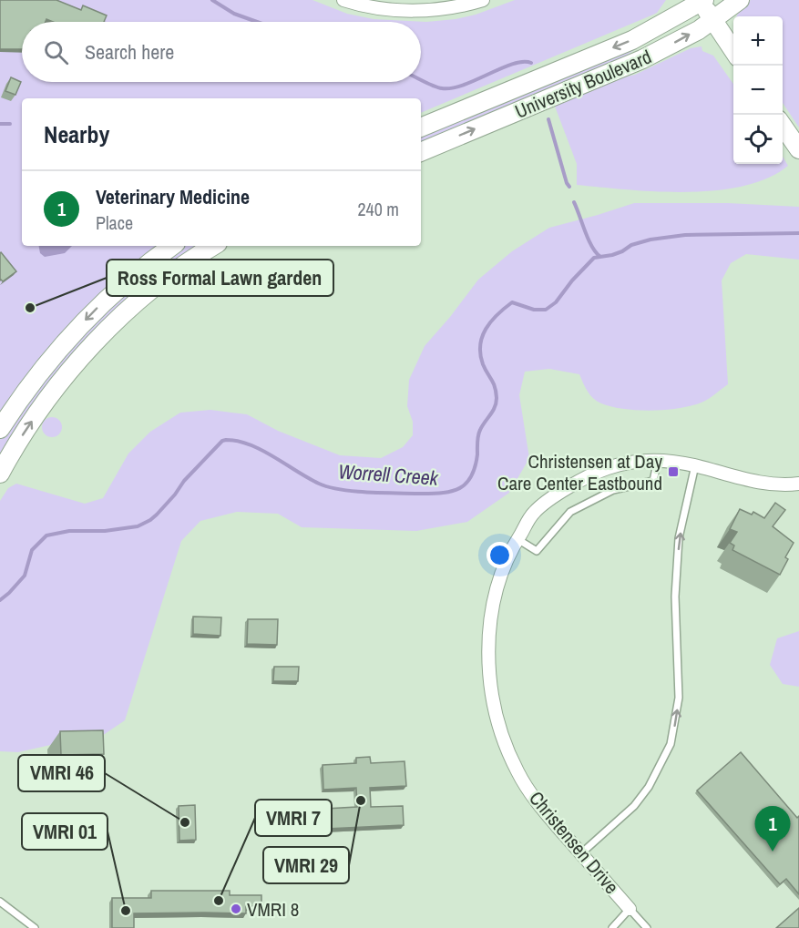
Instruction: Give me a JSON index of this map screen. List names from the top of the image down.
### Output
{
  "streets": {
    "main road": ["University Boulevard"],
    "street": ["Christensen Drive"]
  },
  "water": ["Worrell Creek"],
  "places": {
    "other": [
      "Ross Formal Lawn garden",
      "VMRI 29",
      "VMRI 46",
      "VMRI 7",
      "VMRI 8",
      "VMRI 01"
    ],
    "transit": ["Christensen at Day Care Center Eastbound"]
  },
  "page": {
    "map_buttons": ["+", "−"],
    "search": "Search here",
    "heading": "Nearby",
    "list": [
      {
        "mark": "1",
        "name": "Veterinary Medicine",
        "note": "Place",
        "value": "240 m"
      }
    ],
    "pins": "1"
  }
}
